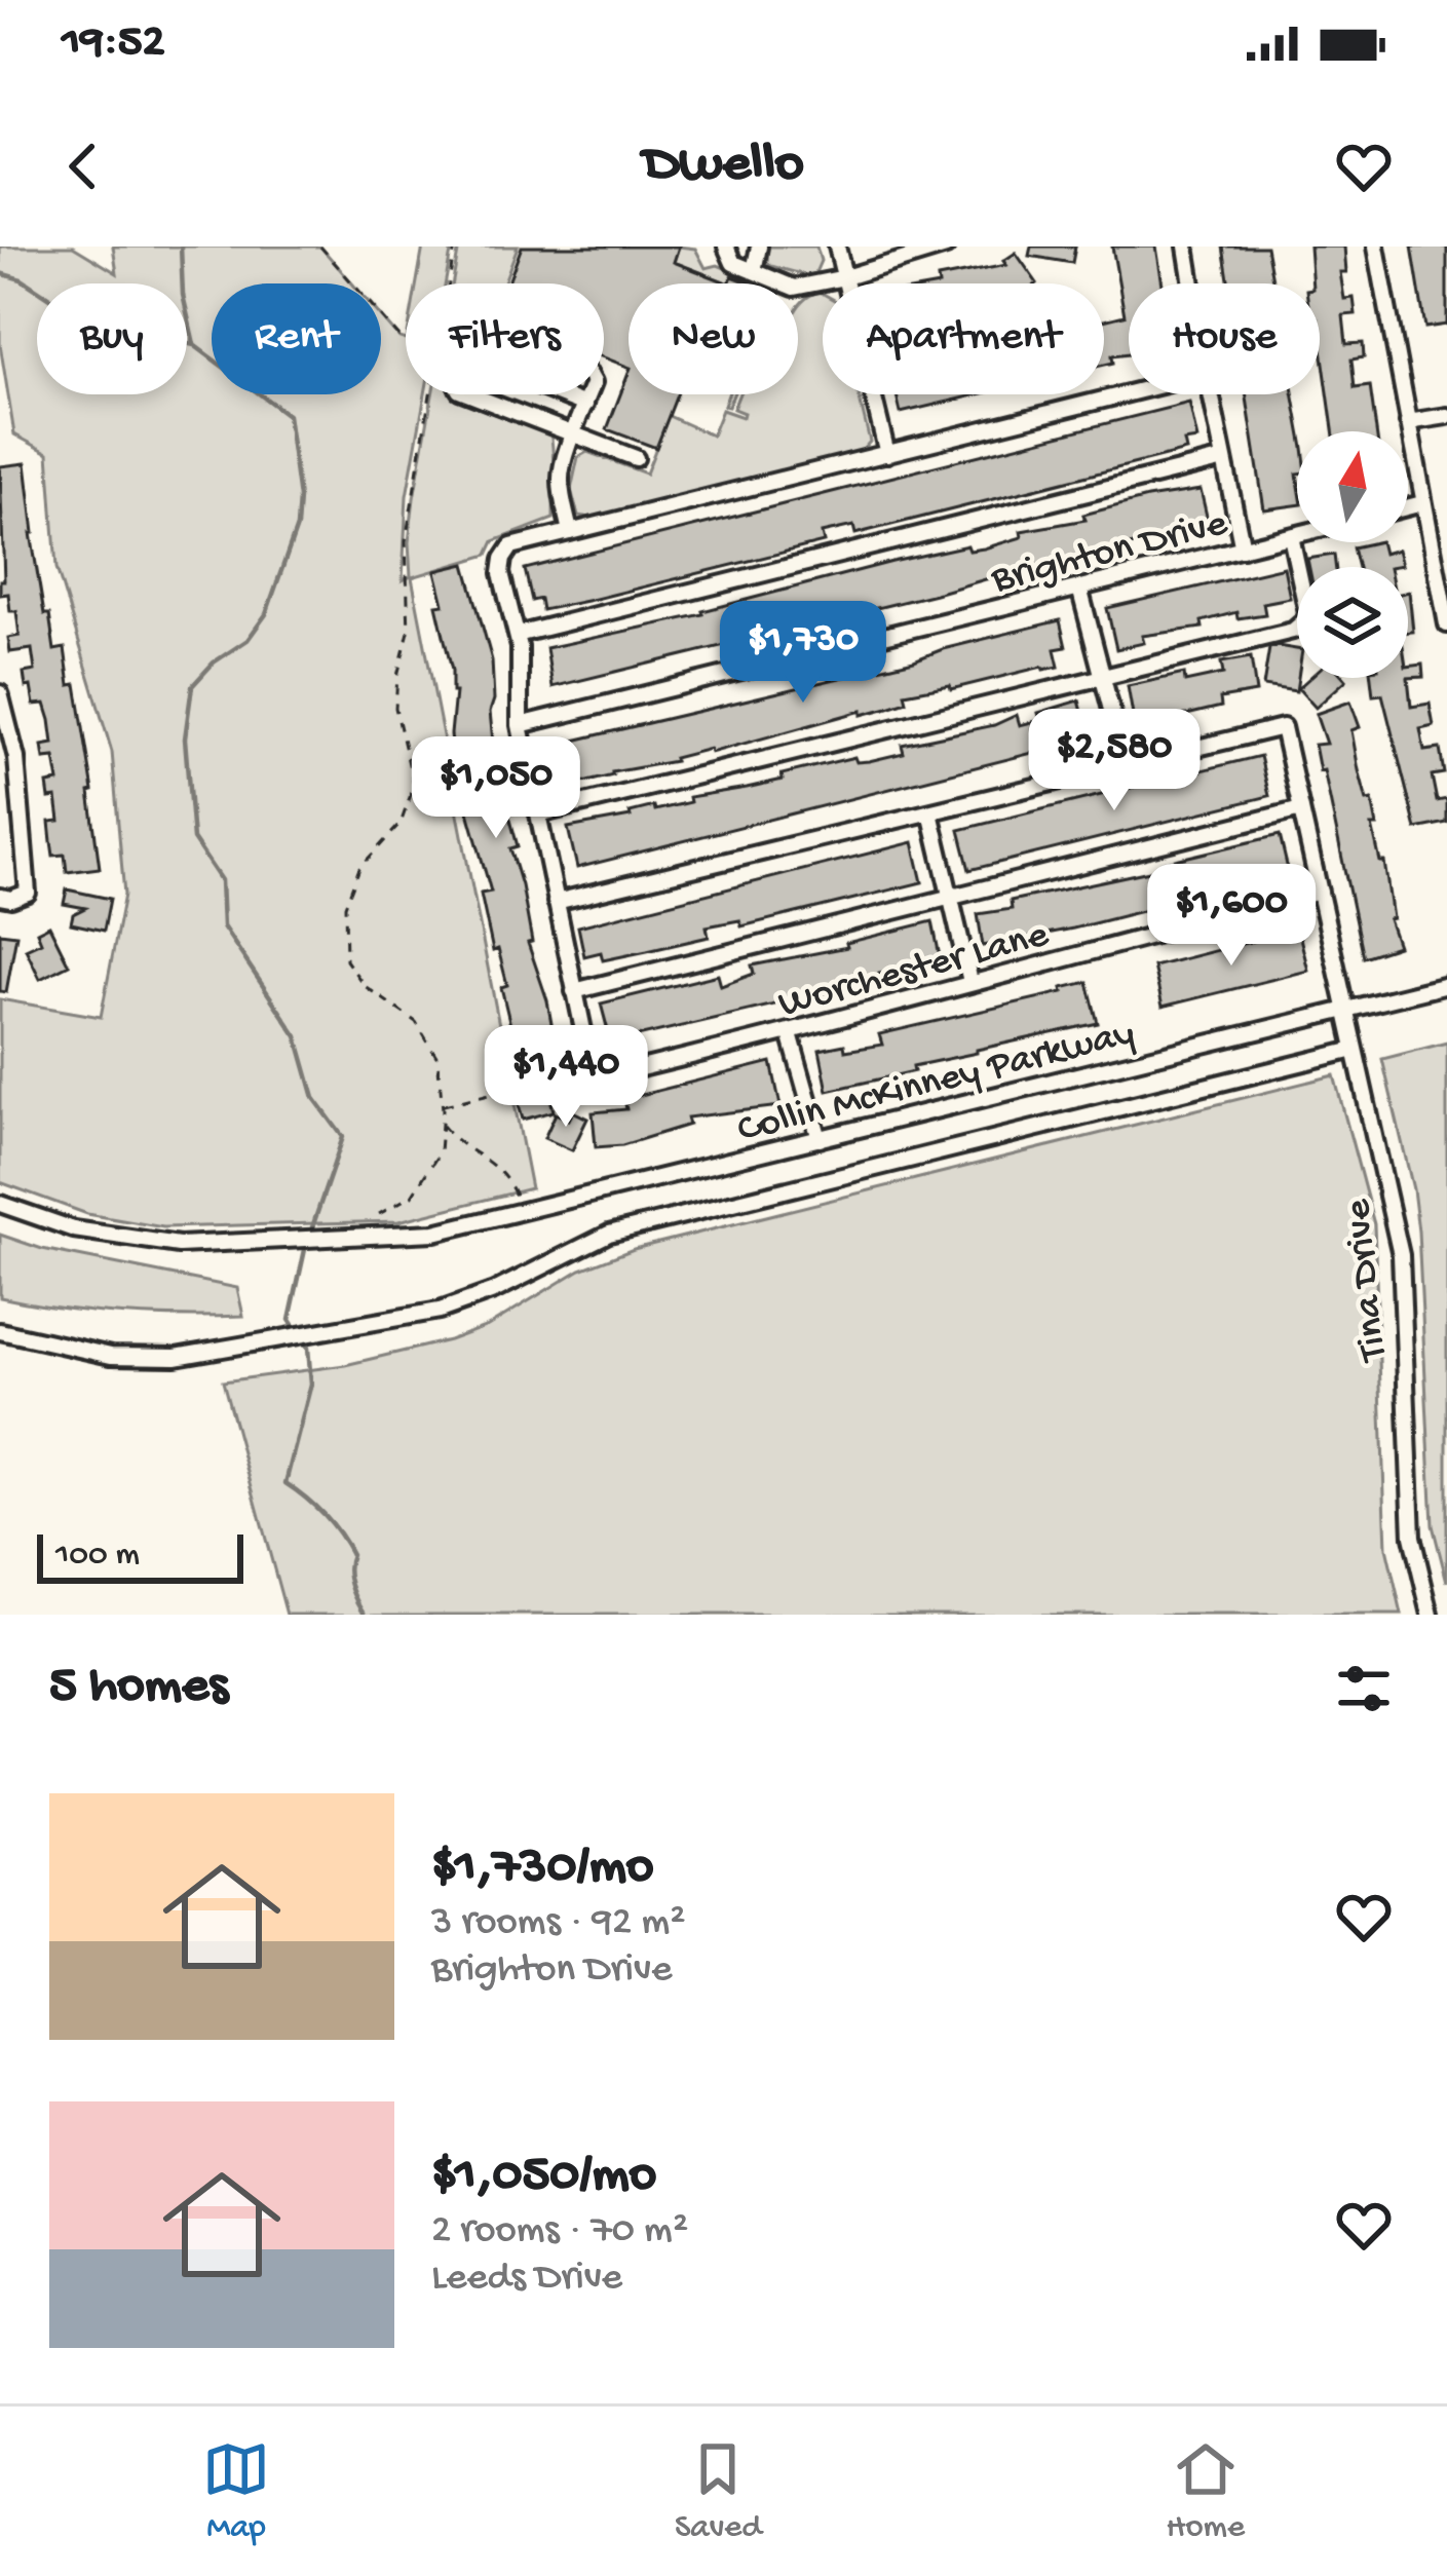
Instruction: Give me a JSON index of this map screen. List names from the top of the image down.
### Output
{
  "streets": {
    "street": [
      "Brighton Drive",
      "Worchester Lane",
      "Collin McKinney Parkway",
      "Tina Drive"
    ]
  },
  "crossings": [
    ["Worchester Lane", "Tina Drive"],
    ["Collin McKinney Parkway", "Tina Drive"]
  ],
  "scale_bar": "100 m",
  "north": "top",
  "page": {
    "status": "19:52",
    "header": "Dwello",
    "chip": [
      "Buy",
      "Rent",
      "Filters",
      "New",
      "Apartment",
      "House"
    ],
    "price": [
      "$1,730",
      "$2,580",
      "$1,050",
      "$1,600",
      "$1,440"
    ],
    "scale": "100 m",
    "heading": "5 homes",
    "list": [
      {
        "name": "$1,730/mo",
        "note": "3 rooms · 92 m² · Brighton Drive"
      },
      {
        "name": "$1,050/mo",
        "note": "2 rooms · 70 m² · Leeds Drive"
      }
    ],
    "tabs": ["Map", "Saved", "Home"]
  }
}
